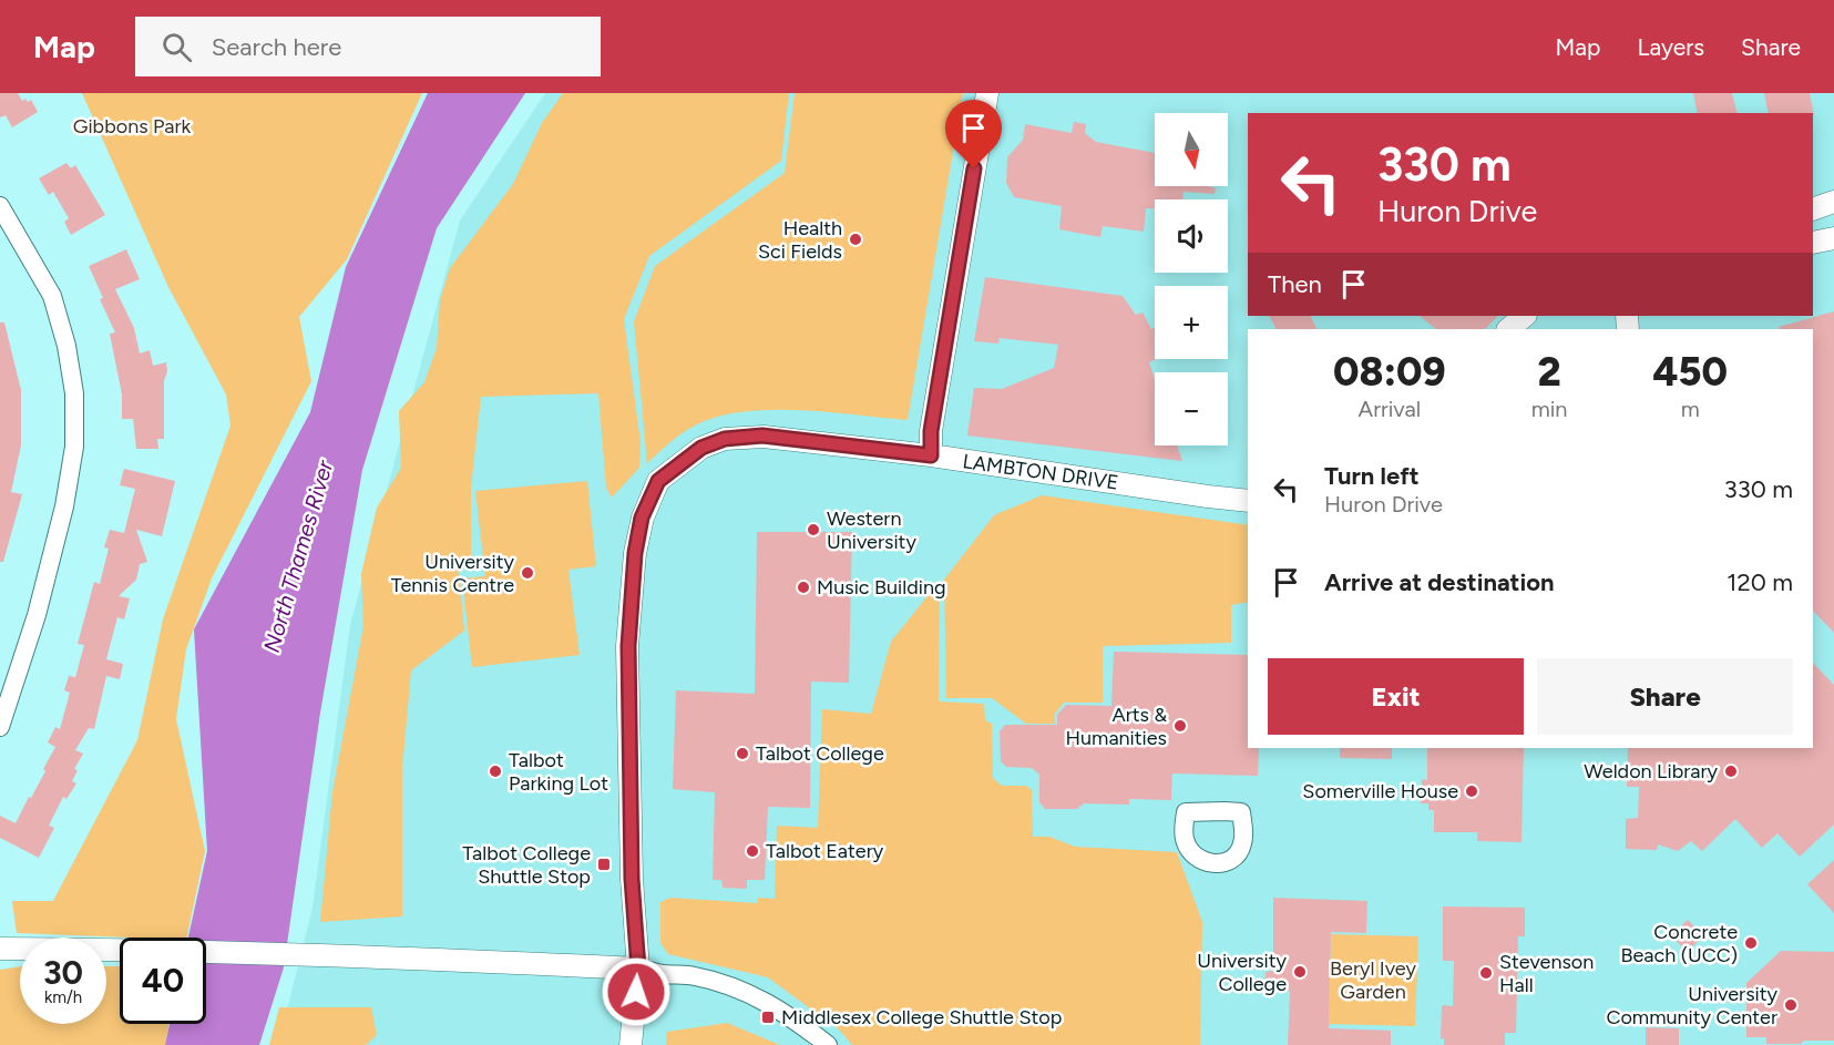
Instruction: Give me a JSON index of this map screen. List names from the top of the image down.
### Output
{
  "streets": {
    "street": ["LAMBTON DRIVE"]
  },
  "water": ["North Thames River"],
  "parks": ["Gibbons Park", "Beryl Ivey Garden"],
  "places": {
    "other": [
      "Health Sci Fields",
      "Western University",
      "University Tennis Centre",
      "Music Building",
      "Arts & Humanities",
      "Talbot College",
      "Talbot Parking Lot",
      "Weldon Library",
      "Somerville House",
      "Talbot Eatery",
      "Concrete Beach (UCC)",
      "University College",
      "Stevenson Hall",
      "University Community Center"
    ],
    "transit": ["Talbot College Shuttle Stop", "Middlesex College Shuttle Stop"]
  },
  "north": "bottom",
  "page": {
    "header": "Map",
    "search": "Search here",
    "nav": ["Map", "Layers", "Share"],
    "map_buttons": ["+", "−"],
    "turn": ["330 m", "Huron Drive"],
    "then": "Then",
    "eta": [
      "08:09",
      "Arrival",
      "2",
      "min",
      "450",
      "m"
    ],
    "list": [
      {
        "name": "Turn left",
        "note": "Huron Drive",
        "value": "330 m"
      },
      {
        "name": "Arrive at destination",
        "value": "120 m"
      }
    ],
    "buttons": ["Exit", "Share"],
    "speed": "30 km/h",
    "limit": "40"
  }
}
